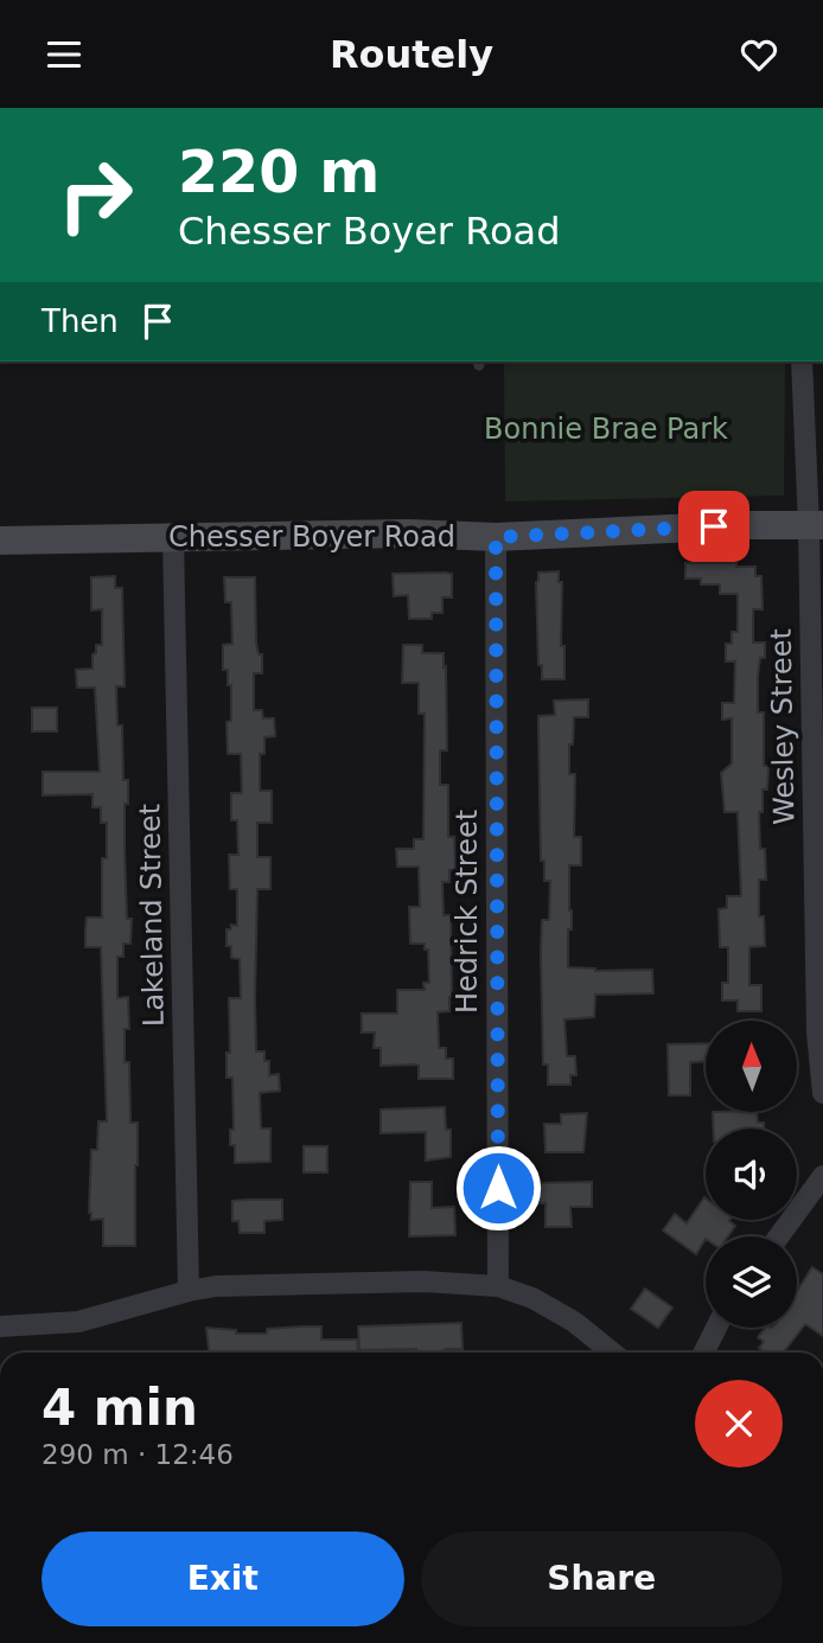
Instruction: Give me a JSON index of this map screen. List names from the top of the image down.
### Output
{
  "streets": {
    "street": [
      "Chesser Boyer Road",
      "Wesley Street",
      "Hedrick Street",
      "Lakeland Street"
    ]
  },
  "crossings": [
    ["Chesser Boyer Road", "Wesley Street"],
    ["Chesser Boyer Road", "Hedrick Street"],
    ["Chesser Boyer Road", "Lakeland Street"]
  ],
  "parks": ["Bonnie Brae Park"],
  "north": "top",
  "page": {
    "header": "Routely",
    "turn": ["220 m", "Chesser Boyer Road"],
    "then": "Then",
    "heading": ["4 min", "290 m · 12:46"],
    "buttons": ["Exit", "Share"]
  }
}
